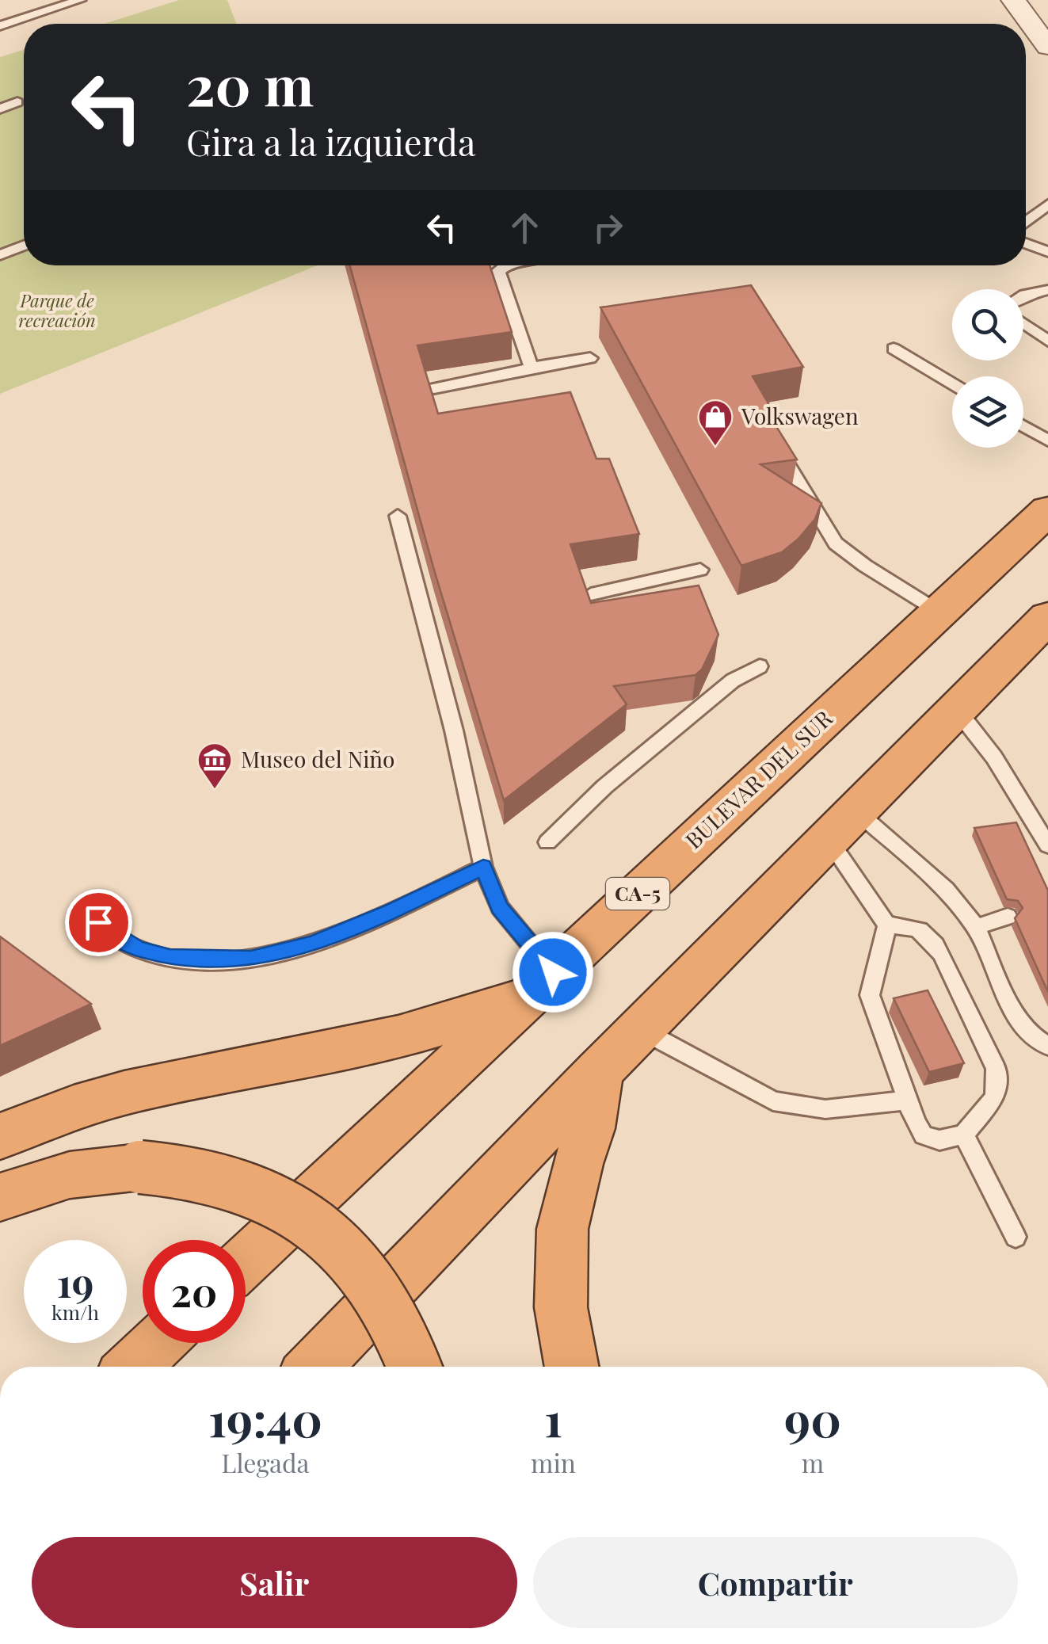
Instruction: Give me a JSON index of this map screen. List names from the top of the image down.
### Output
{
  "streets": {
    "highway": ["BULEVAR DEL SUR", "CA-5"]
  },
  "parks": ["Parque de recreación"],
  "places": {
    "shop": ["Volkswagen"],
    "museum": ["Museo del Niño"]
  },
  "page": {
    "turn": ["20 m", "Gira a la izquierda"],
    "speed": "19 km/h",
    "limit": "20",
    "eta": [
      "19:40",
      "Llegada",
      "1",
      "min",
      "90",
      "m"
    ],
    "buttons": ["Salir", "Compartir"]
  }
}
